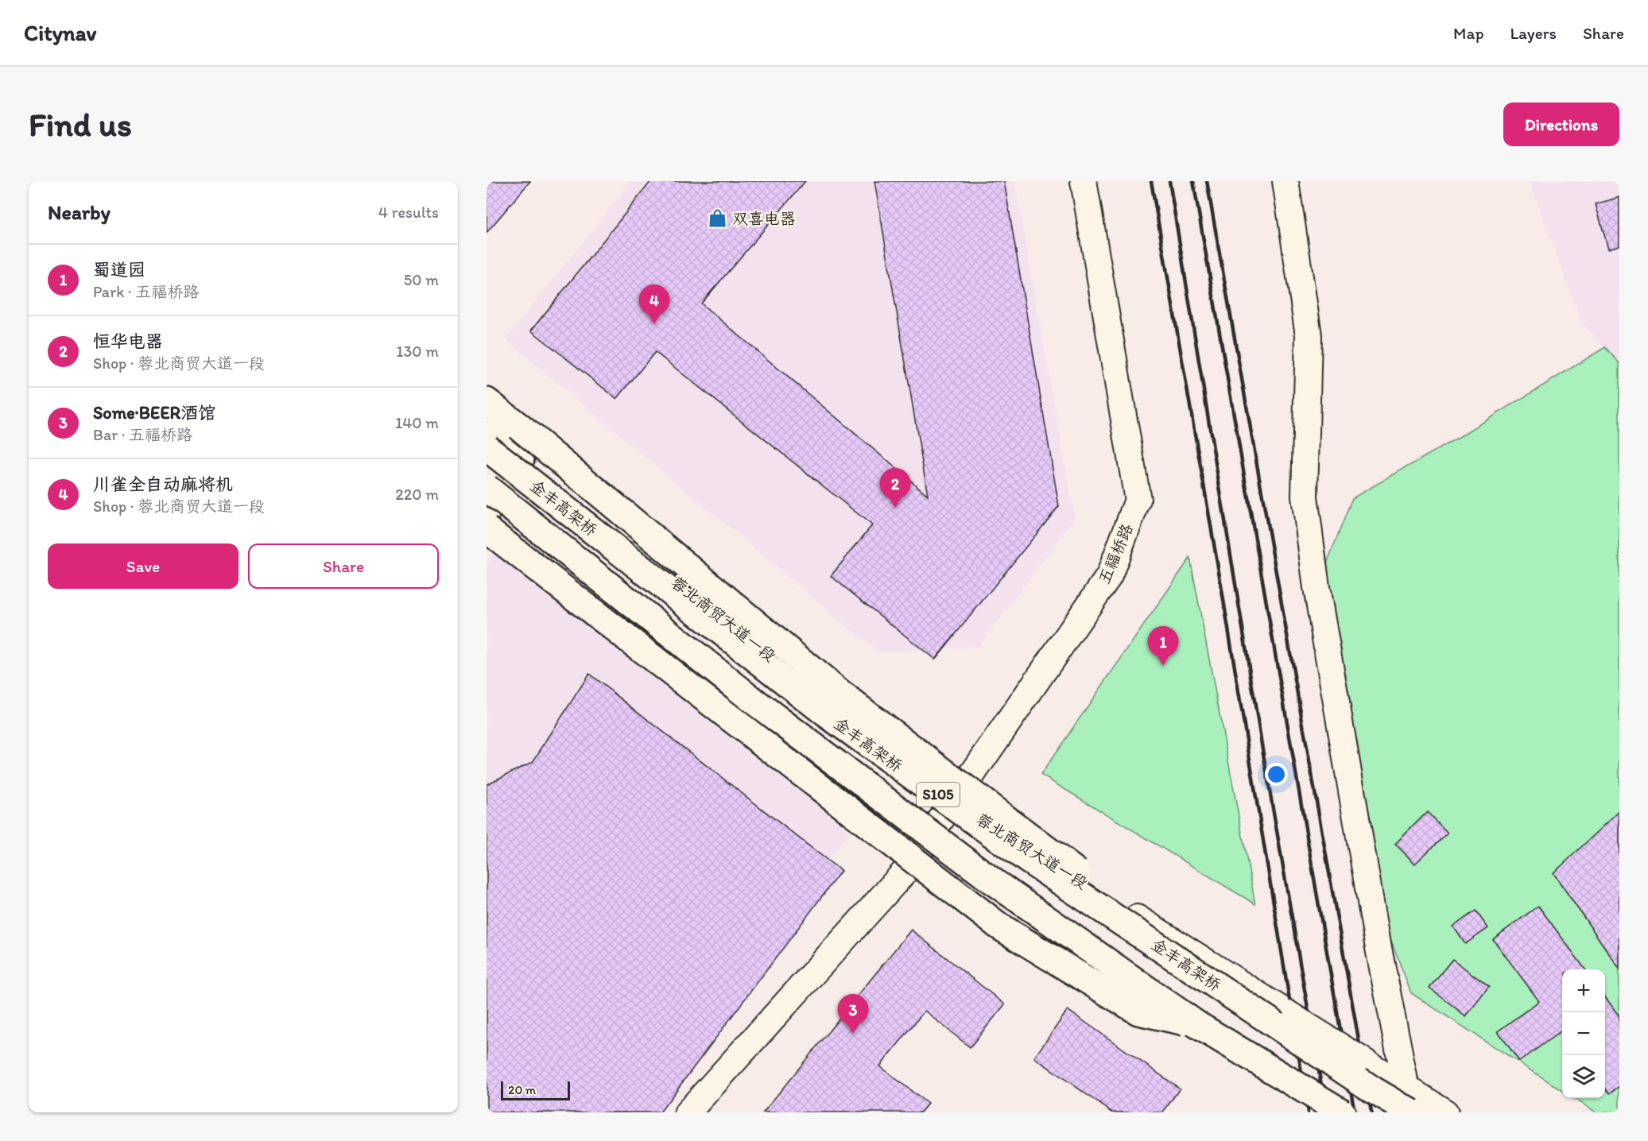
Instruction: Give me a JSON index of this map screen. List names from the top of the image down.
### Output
{
  "streets": {
    "main road": ["金丰高架桥", "蓉北商贸大道一段", "S105"],
    "street": ["五福桥路"]
  },
  "crossings": [
    ["金丰高架桥", "蓉北商贸大道一段"],
    ["五福桥路", "蓉北商贸大道一段"]
  ],
  "places": {
    "shop": ["双喜电器"]
  },
  "scale_bar": "20 m",
  "page": {
    "header": "Citynav",
    "nav": ["Map", "Layers", "Share"],
    "buttons": [
      "Directions",
      ["Save", "Share"]
    ],
    "title": "Find us",
    "heading": ["Nearby", "4 results"],
    "list": [
      {
        "mark": "1",
        "name": "蜀道园",
        "note": "Park · 五福桥路",
        "value": "50 m"
      },
      {
        "mark": "2",
        "name": "恒华电器",
        "note": "Shop · 蓉北商贸大道一段",
        "value": "130 m"
      },
      {
        "mark": "3",
        "name": "Some·BEER酒馆",
        "note": "Bar · 五福桥路",
        "value": "140 m"
      },
      {
        "mark": "4",
        "name": "川雀全自动麻将机",
        "note": "Shop · 蓉北商贸大道一段",
        "value": "220 m"
      }
    ],
    "pins": [
      "4",
      "2",
      "1",
      "3"
    ],
    "map_buttons": ["+", "−"],
    "scale": "20 m"
  }
}
